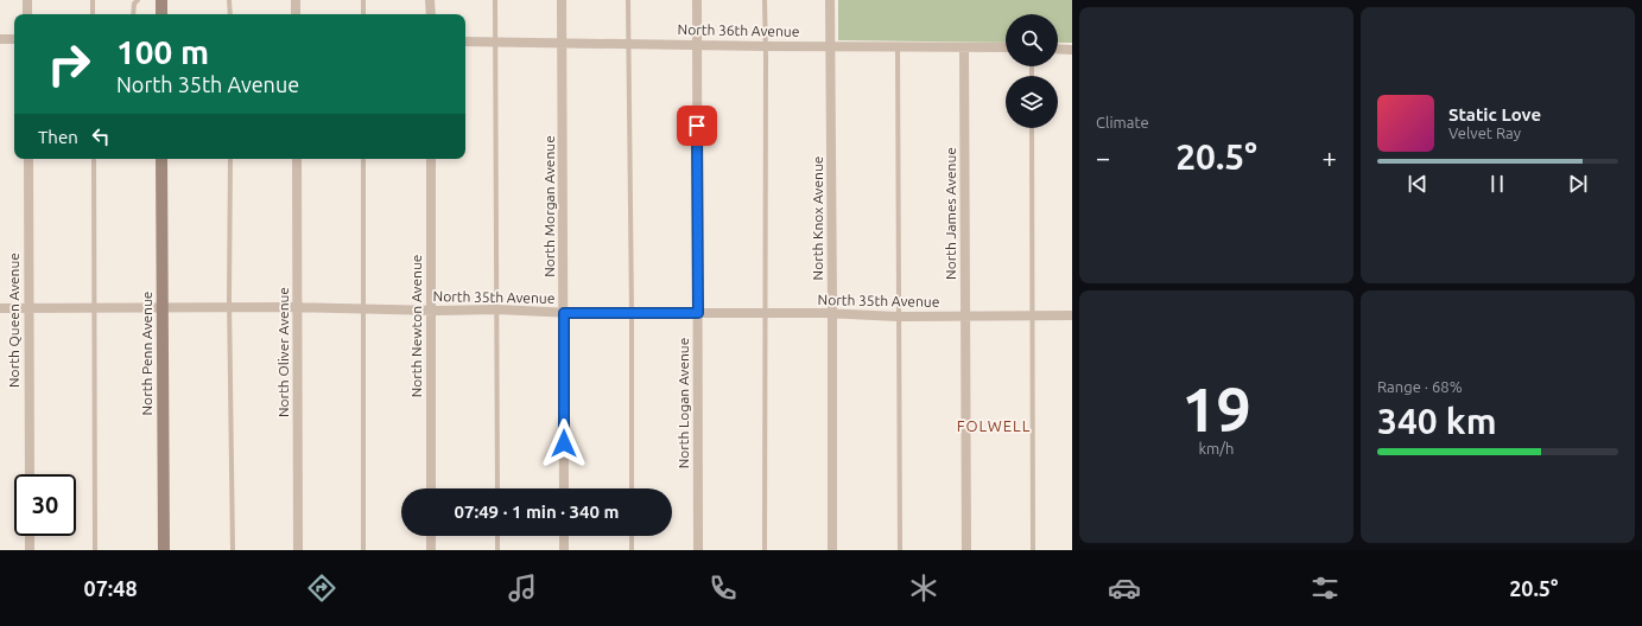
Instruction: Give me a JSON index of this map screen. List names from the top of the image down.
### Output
{
  "streets": {
    "main road": ["North Penn Avenue"],
    "street": [
      "North 36th Avenue",
      "North Morgan Avenue",
      "North James Avenue",
      "North Knox Avenue",
      "North 35th Avenue",
      "North Queen Avenue",
      "North Newton Avenue",
      "North Oliver Avenue",
      "North Logan Avenue"
    ]
  },
  "crossings": [
    ["North 36th Avenue", "North Morgan Avenue"],
    ["North 36th Avenue", "North James Avenue"],
    ["North 36th Avenue", "North Knox Avenue"],
    ["North 36th Avenue", "North Logan Avenue"],
    ["North Morgan Avenue", "North 35th Avenue"],
    ["North James Avenue", "North 35th Avenue"],
    ["North Knox Avenue", "North 35th Avenue"],
    ["North 35th Avenue", "North Queen Avenue"],
    ["North 35th Avenue", "North Newton Avenue"],
    ["North 35th Avenue", "North Oliver Avenue"],
    ["North 35th Avenue", "North Penn Avenue"],
    ["North 35th Avenue", "North Logan Avenue"]
  ],
  "districts": ["FOLWELL"],
  "page": {
    "tile": [
      "Climate",
      ["19", "km/h"],
      ["Range · 68%", "340 km"]
    ],
    "turn": ["100 m", "North 35th Avenue"],
    "song": ["Static Love", "Velvet Ray"],
    "then": "Then",
    "heat": ["−", "20.5°", "+"],
    "limit": "30",
    "trip": "07:49 · 1 min · 340 m",
    "tabs": ["07:48", "20.5°"]
  }
}
